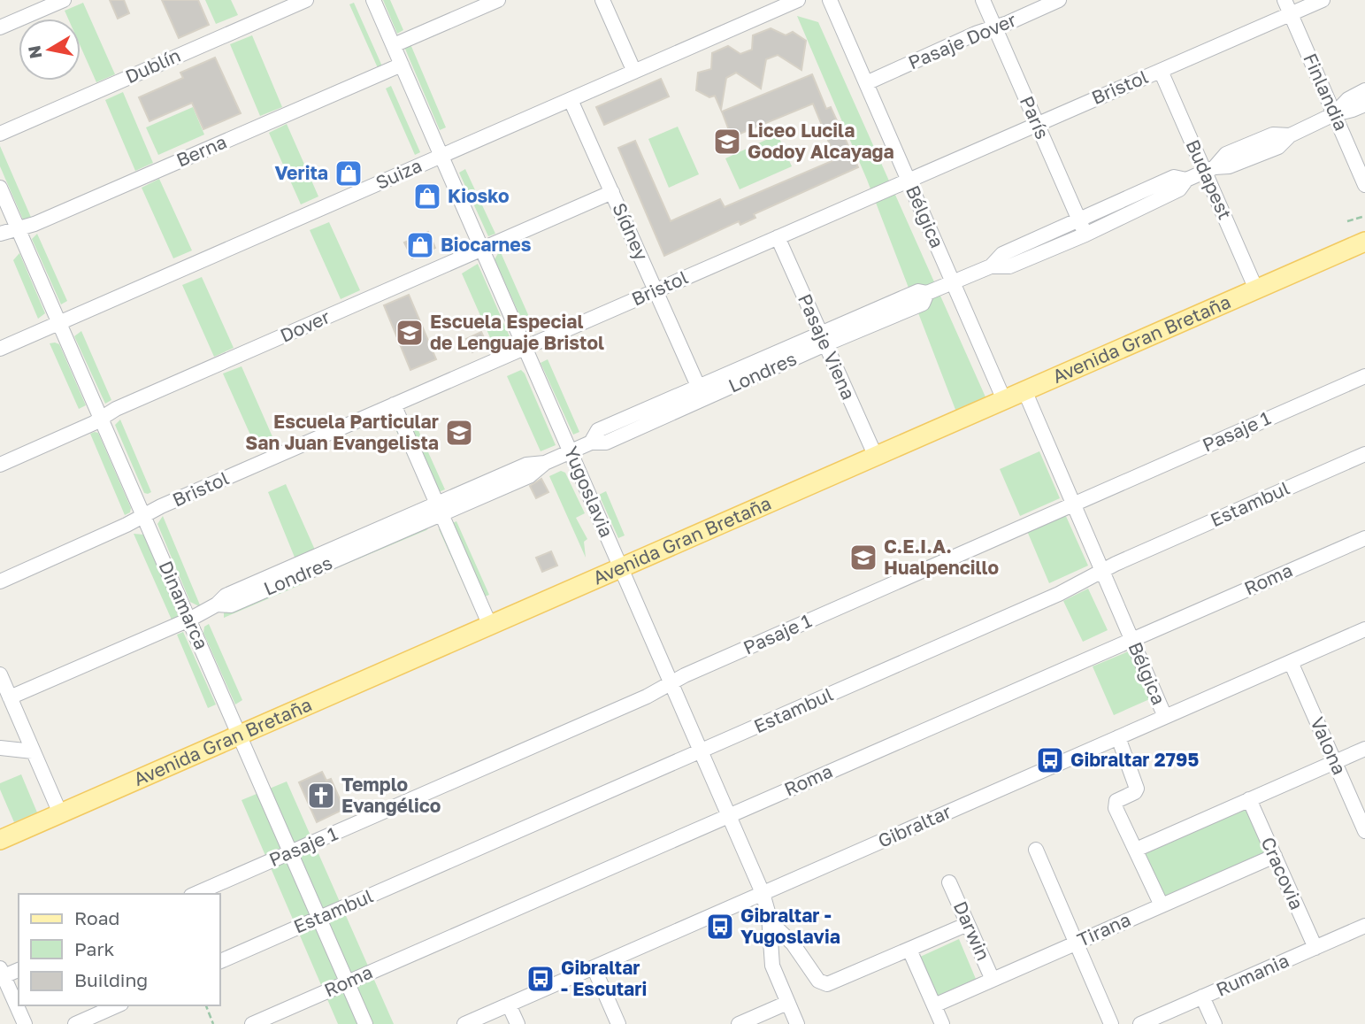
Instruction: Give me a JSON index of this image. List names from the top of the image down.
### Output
{
  "streets": {
    "main road": ["Avenida Gran Bretaña"],
    "street": [
      "Pasaje Dover",
      "Dublín",
      "Bristol",
      "Finlandia",
      "París",
      "Berna",
      "Suiza",
      "Budapest",
      "Bélgica",
      "Sídney",
      "Dover",
      "Pasaje Viena",
      "Londres",
      "Pasaje 1",
      "Yugoslavia",
      "Estambul",
      "Roma",
      "Dinamarca",
      "Valona",
      "Gibraltar",
      "Cracovia",
      "Tirana",
      "Darwin",
      "Rumania"
    ]
  },
  "crossings": [
    ["Pasaje Dover", "París"],
    ["Pasaje Dover", "Bélgica"],
    ["Bristol", "Finlandia"],
    ["Bristol", "París"],
    ["Bristol", "Budapest"],
    ["Bristol", "Bélgica"],
    ["Bristol", "Sídney"],
    ["Bristol", "Pasaje Viena"],
    ["Bristol", "Yugoslavia"],
    ["Bristol", "Dinamarca"],
    ["Finlandia", "Londres"],
    ["París", "Londres"],
    ["Berna", "Yugoslavia"],
    ["Berna", "Dinamarca"],
    ["Suiza", "Sídney"],
    ["Suiza", "Yugoslavia"],
    ["Suiza", "Dinamarca"],
    ["Budapest", "Avenida Gran Bretaña"],
    ["Budapest", "Londres"],
    ["Bélgica", "Avenida Gran Bretaña"],
    ["Bélgica", "Londres"],
    ["Bélgica", "Pasaje 1"],
    ["Bélgica", "Estambul"],
    ["Bélgica", "Roma"],
    ["Bélgica", "Gibraltar"],
    ["Sídney", "Dover"],
    ["Sídney", "Londres"],
    ["Dover", "Yugoslavia"],
    ["Dover", "Dinamarca"],
    ["Avenida Gran Bretaña", "Pasaje Viena"],
    ["Avenida Gran Bretaña", "Yugoslavia"],
    ["Avenida Gran Bretaña", "Dinamarca"],
    ["Pasaje Viena", "Londres"],
    ["Londres", "Yugoslavia"],
    ["Londres", "Dinamarca"],
    ["Pasaje 1", "Yugoslavia"],
    ["Pasaje 1", "Dinamarca"],
    ["Yugoslavia", "Estambul"],
    ["Yugoslavia", "Roma"],
    ["Yugoslavia", "Gibraltar"],
    ["Estambul", "Dinamarca"],
    ["Roma", "Dinamarca"],
    ["Valona", "Gibraltar"],
    ["Cracovia", "Tirana"],
    ["Cracovia", "Rumania"],
    ["Tirana", "Darwin"]
  ],
  "places": {
    "school or university": [
      "Liceo Lucila Godoy Alcayaga",
      "Escuela Especial de Lenguaje Bristol",
      "Escuela Particular San Juan Evangelista",
      "C.E.I.A. Hualpencillo"
    ],
    "shop": ["Verita", "Kiosko", "Biocarnes"],
    "bus stop": ["Gibraltar 2795", "Gibraltar - Yugoslavia", "Gibraltar - Escutari"],
    "church": ["Templo Evangélico"]
  },
  "legend": ["Road", "Park", "Building"],
  "north": "left"
}
